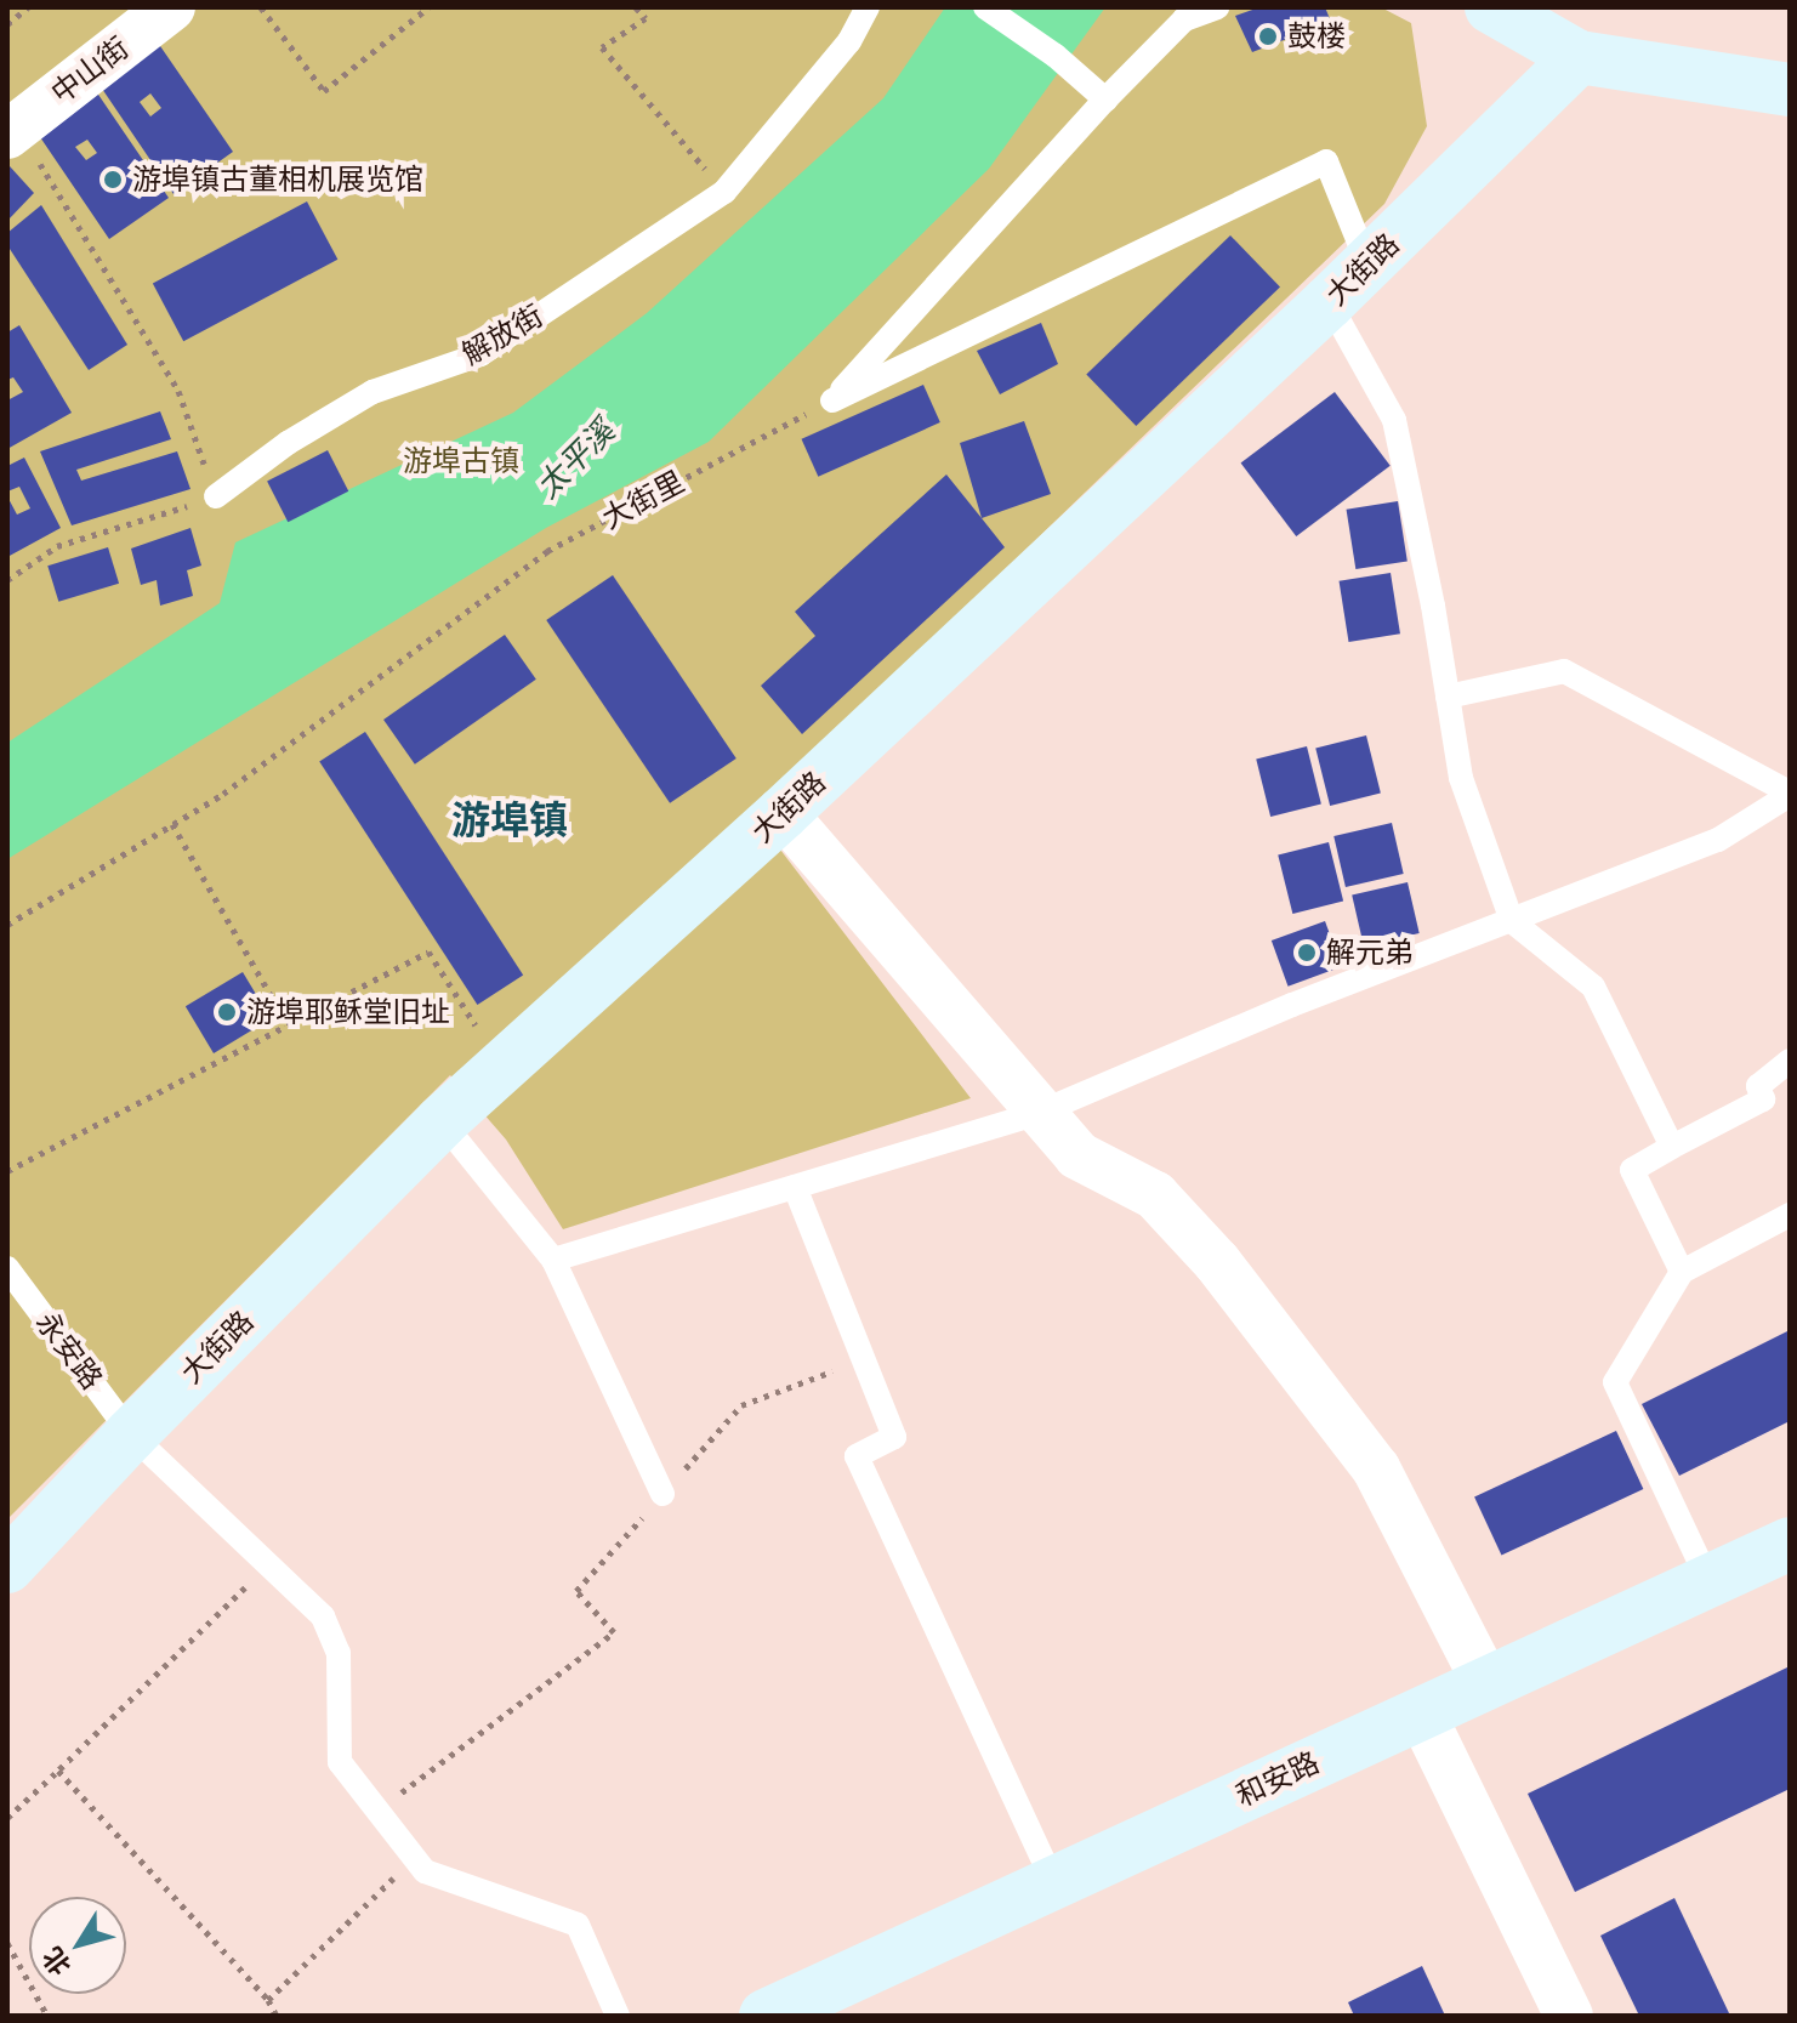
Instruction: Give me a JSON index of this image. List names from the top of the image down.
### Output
{
  "streets": {
    "street": ["中山街", "大街路", "和安路"],
    "lane": ["解放街", "永安路"],
    "path": ["大街里"]
  },
  "crossings": [
    ["大街路", "永安路"]
  ],
  "districts": ["游埠镇"],
  "water": ["太平溪"],
  "parks": ["游埠古镇"],
  "places": [
    "鼓楼",
    "游埠镇古董相机展览馆",
    "解元弟",
    "游埠耶稣堂旧址"
  ],
  "north": "bottom left"
}
